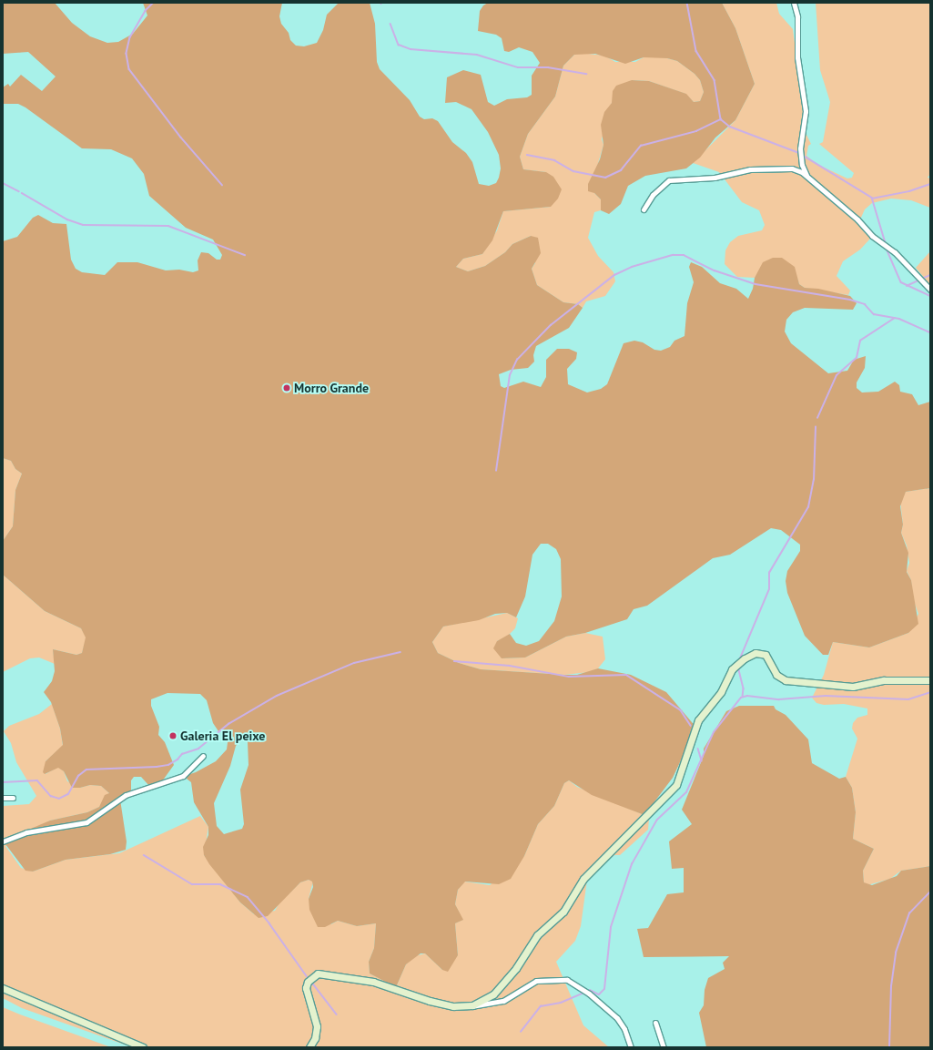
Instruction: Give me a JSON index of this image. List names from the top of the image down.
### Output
{
  "places": ["Morro Grande", "Galeria El peixe"]
}
